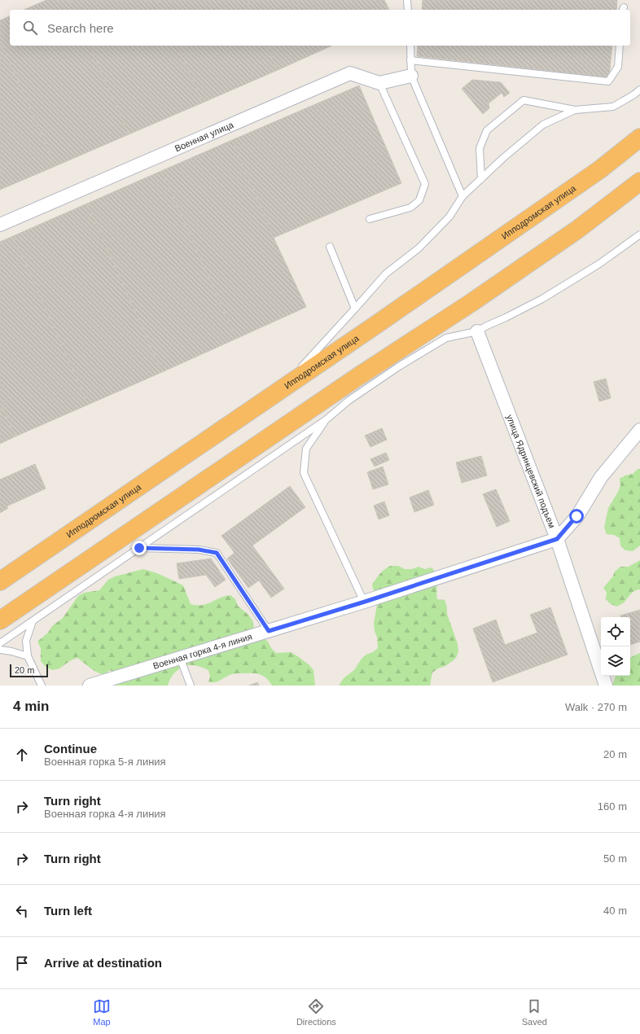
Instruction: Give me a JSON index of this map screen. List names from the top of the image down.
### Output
{
  "streets": {
    "highway": ["Ипподромская улица"],
    "street": ["Военная улица", "улица Ядринцевский подъем", "Военная горка 4-я линия"]
  },
  "crossings": [
    ["улица Ядринцевский подъем", "Военная горка 4-я линия"]
  ],
  "scale_bar": "20 m",
  "page": {
    "search": "Search here",
    "scale": "20 m",
    "heading": ["4 min", "Walk · 270 m"],
    "list": [
      ["Continue", "Военная горка 5-я линия", "20 m"],
      ["Turn right", "Военная горка 4-я линия", "160 m"],
      ["Turn right", "50 m"],
      ["Turn left", "40 m"],
      "Arrive at destination"
    ],
    "nav": ["Map", "Directions", "Saved"]
  }
}
